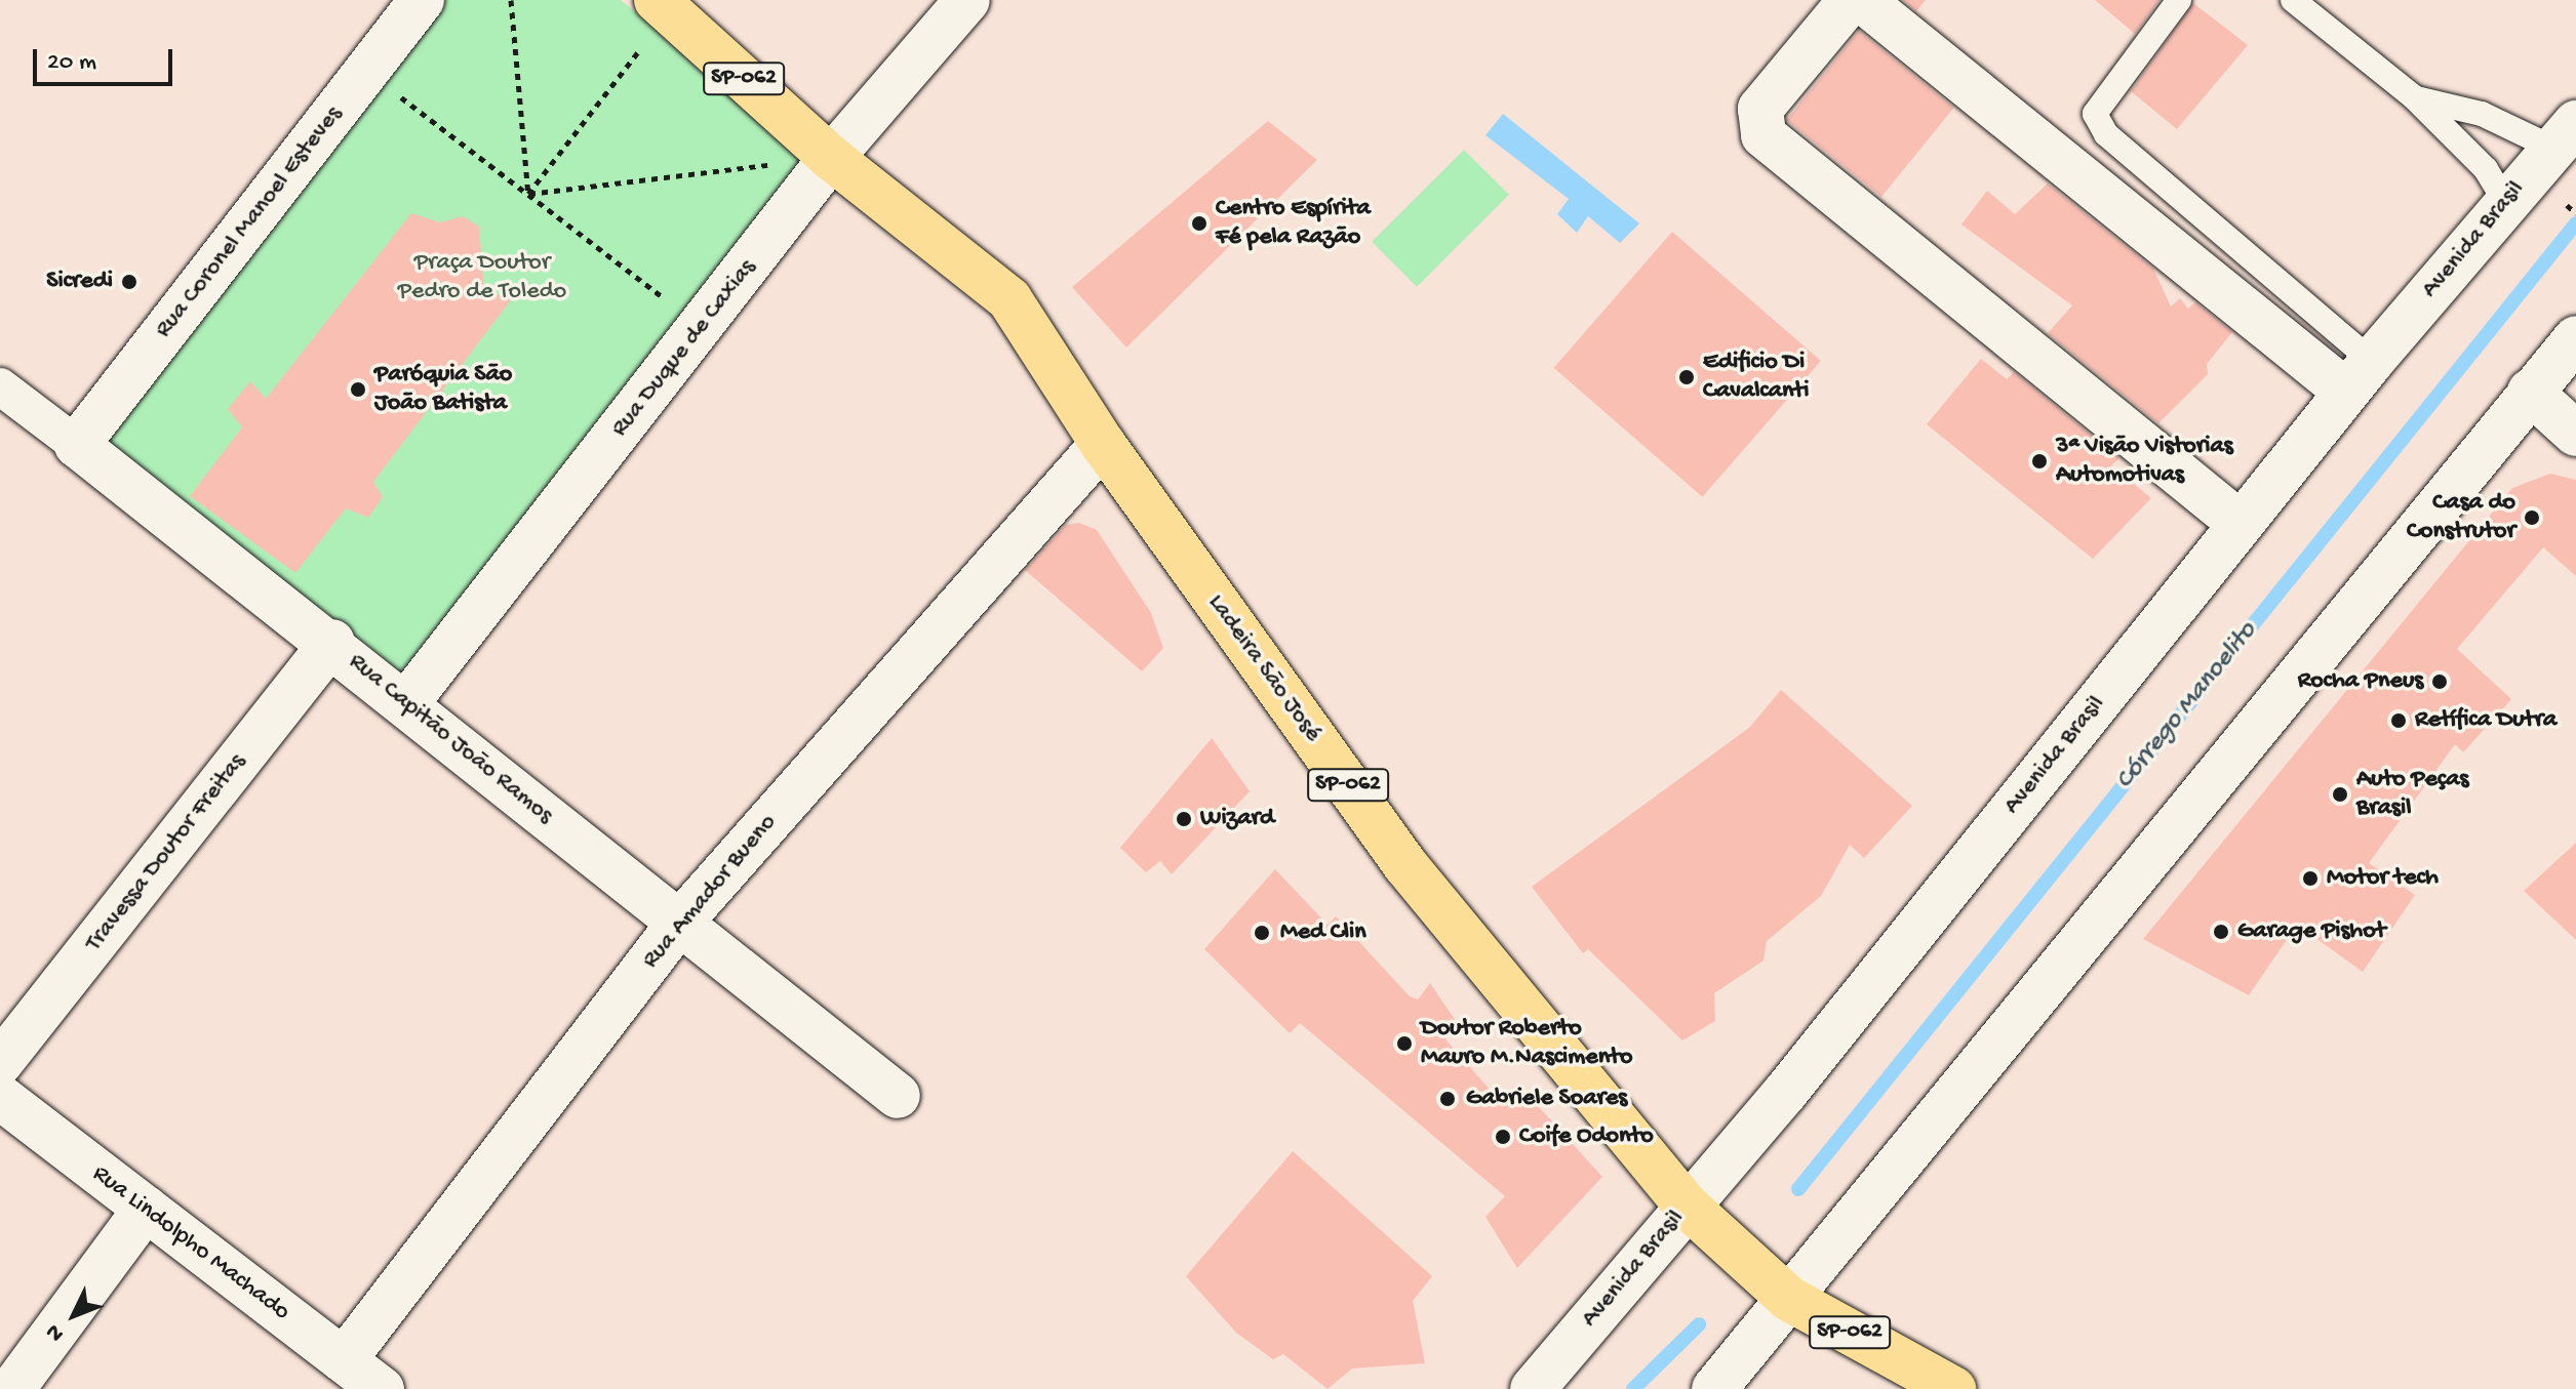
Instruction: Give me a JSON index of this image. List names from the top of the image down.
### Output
{
  "streets": {
    "main road": ["SP-062", "Ladeira São José"],
    "street": [
      "Rua Coronel Manoel Esteves",
      "Avenida Brasil",
      "Rua Duque de Caxias",
      "Rua Capitão João Ramos",
      "Travessa Doutor Freitas",
      "Rua Amador Bueno",
      "Rua Lindolpho Machado"
    ]
  },
  "crossings": [
    ["SP-062", "Rua Duque de Caxias"],
    ["SP-062", "Ladeira São José"],
    ["Rua Coronel Manoel Esteves", "Rua Capitão João Ramos"],
    ["Avenida Brasil", "Ladeira São José"],
    ["Rua Duque de Caxias", "Ladeira São José"],
    ["Rua Duque de Caxias", "Rua Capitão João Ramos"],
    ["Ladeira São José", "Rua Amador Bueno"],
    ["Rua Capitão João Ramos", "Travessa Doutor Freitas"],
    ["Rua Capitão João Ramos", "Rua Amador Bueno"],
    ["Rua Amador Bueno", "Rua Lindolpho Machado"]
  ],
  "water": ["Córrego Manoelito"],
  "parks": ["Praça Doutor Pedro de Toledo"],
  "places": [
    "Centro Espírita Fé pela Razão",
    "Sicredi",
    "Edificio Di Cavalcanti",
    "Paróquia São João Batista",
    "3ª Visão Vistorias Automotivas",
    "Casa do Construtor",
    "Rocha Pneus",
    "Retífica Dutra",
    "Auto Peças Brasil",
    "Wizard",
    "Motor tech",
    "Garage Pishot",
    "Med Clin",
    "Doutor Roberto Mauro M.Nascimento",
    "Gabriele Soares",
    "Coife Odonto"
  ],
  "scale_bar": "20 m",
  "north": "bottom left"
}
